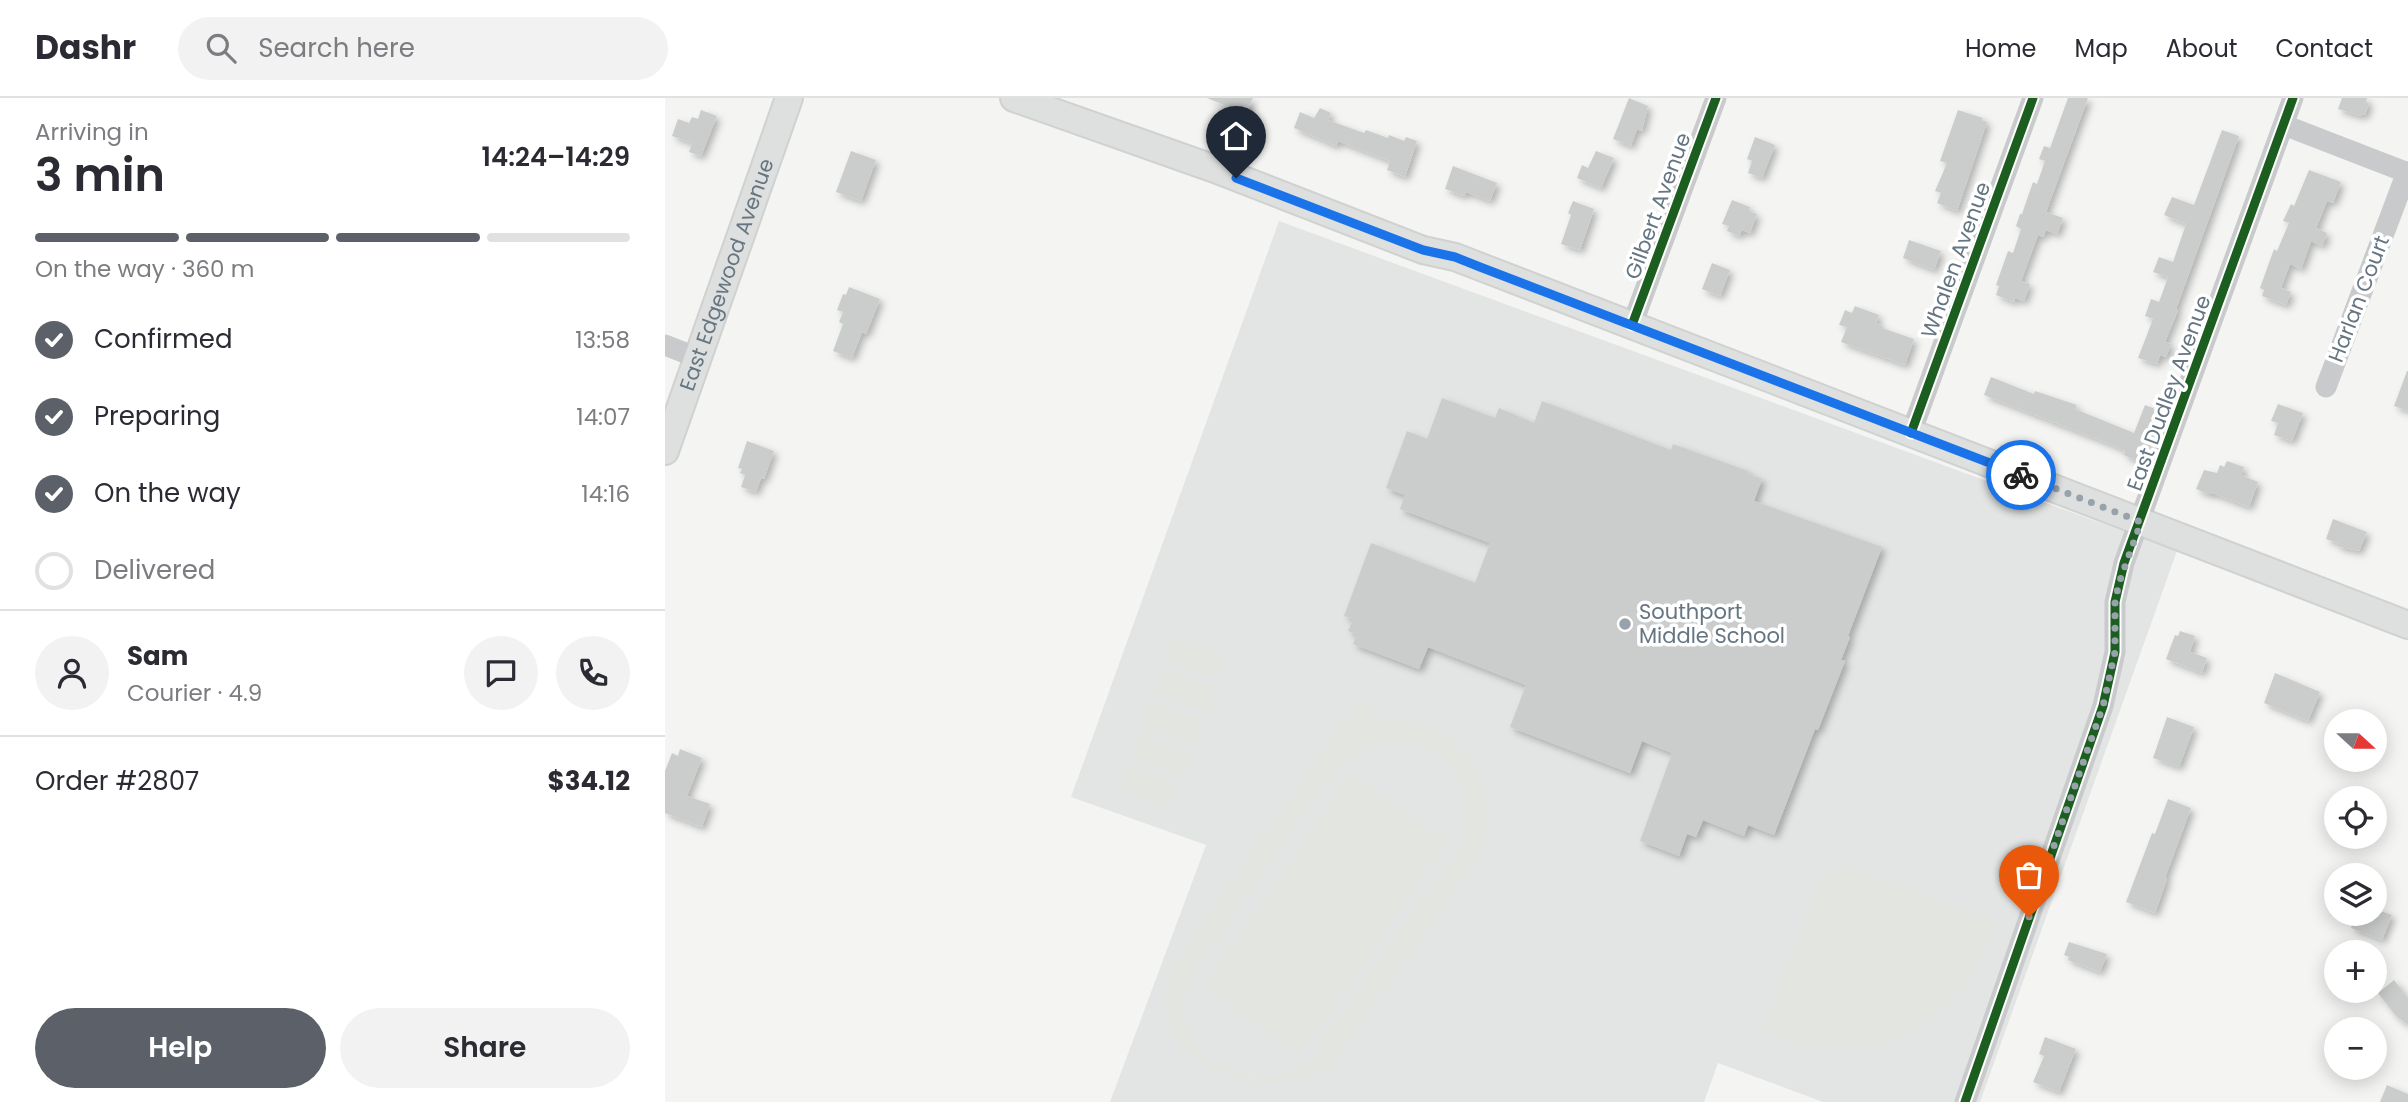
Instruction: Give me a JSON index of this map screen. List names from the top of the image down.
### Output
{
  "streets": {
    "main road": ["East Edgewood Avenue"],
    "street": [
      "Gilbert Avenue",
      "Whalen Avenue",
      "Harlan Court",
      "East Dudley Avenue"
    ]
  },
  "places": ["Southport Middle School"],
  "north": "right",
  "page": {
    "header": "Dashr",
    "search": "Search here",
    "nav": [
      "Home",
      "Map",
      "About",
      "Contact"
    ],
    "heading": ["3 min", "Arriving in", "14:24–14:29"],
    "panel": [
      "Sam",
      "Courier · 4.9",
      "Order #2807",
      "$34.12"
    ],
    "bar": "On the way · 360 m",
    "list": [
      ["Confirmed", "13:58"],
      ["Preparing", "14:07"],
      ["On the way", "14:16"],
      "Delivered"
    ],
    "map_buttons": ["+", "−"],
    "buttons": ["Help", "Share"]
  }
}
